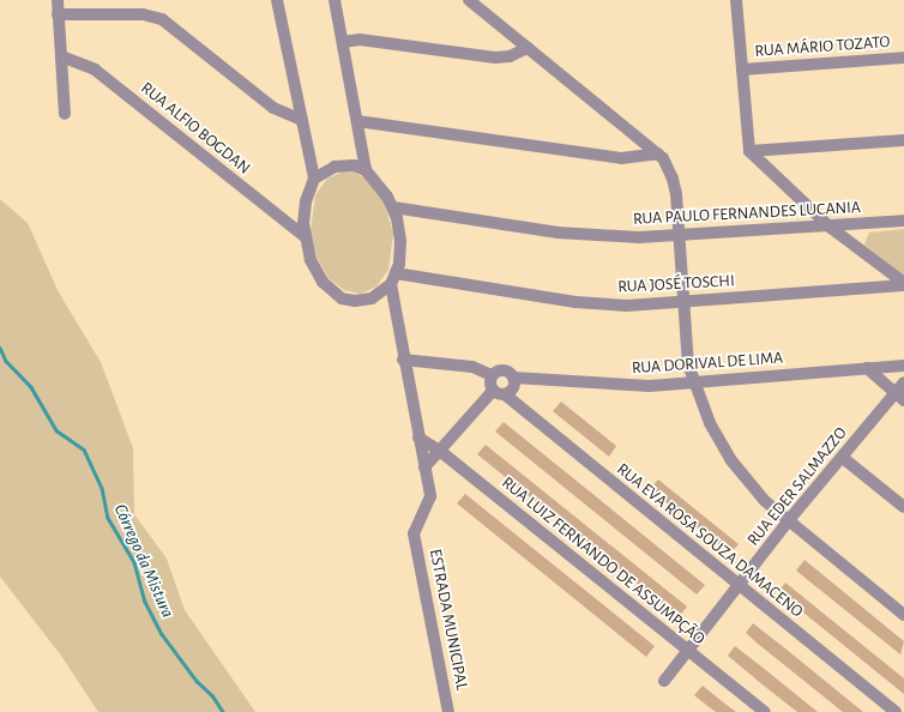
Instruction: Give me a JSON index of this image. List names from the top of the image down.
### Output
{
  "streets": {
    "street": [
      "RUA MÁRIO TOZATO",
      "RUA ALFIO BOGDAN",
      "RUA PAULO FERNANDES LUCANIA",
      "RUA JOSÉ TOSCHI",
      "RUA DORIVAL DE LIMA",
      "RUA EDER SALMAZZO",
      "RUA EVA ROSA SOUZA DAMACENO",
      "RUA LUIZ FERNANDO DE ASSUMPÇÃO",
      "ESTRADA MUNICIPAL"
    ]
  },
  "crossings": [
    ["RUA ALFIO BOGDAN", "RUA PAULO FERNANDES LUCANIA"],
    ["RUA ALFIO BOGDAN", "RUA JOSÉ TOSCHI"],
    ["RUA PAULO FERNANDES LUCANIA", "RUA JOSÉ TOSCHI"],
    ["RUA DORIVAL DE LIMA", "RUA EVA ROSA SOUZA DAMACENO"],
    ["RUA EDER SALMAZZO", "RUA EVA ROSA SOUZA DAMACENO"],
    ["RUA EDER SALMAZZO", "RUA LUIZ FERNANDO DE ASSUMPÇÃO"]
  ],
  "water": ["Córrego da Mistura"]
}
